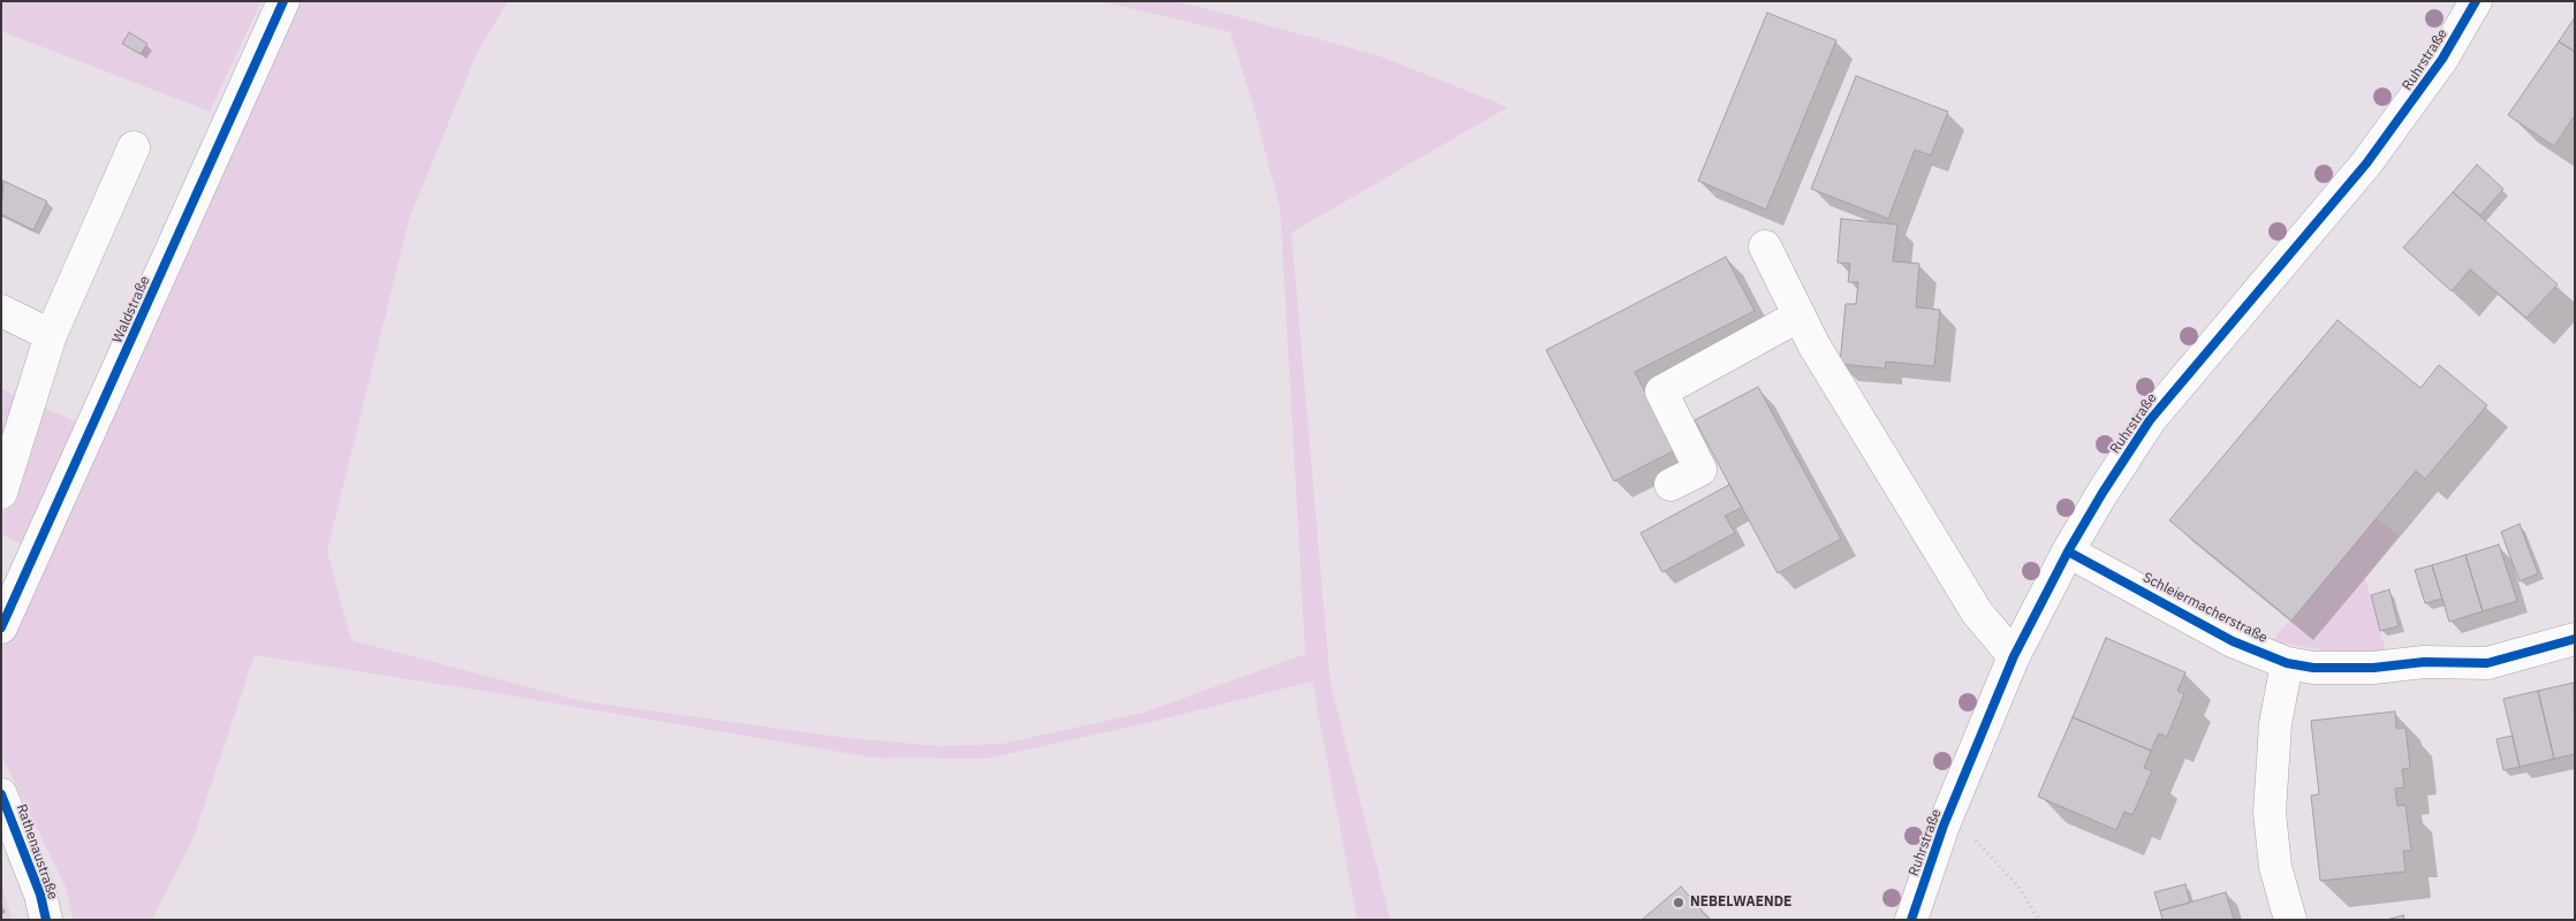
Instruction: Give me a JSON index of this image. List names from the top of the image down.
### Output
{
  "streets": {
    "street": [
      "Ruhrstraße",
      "Waldstraße",
      "Schleiermacherstraße",
      "Rathenaustraße"
    ]
  },
  "crossings": [
    ["Ruhrstraße", "Schleiermacherstraße"]
  ],
  "places": ["NEBELWAENDE"]
}
